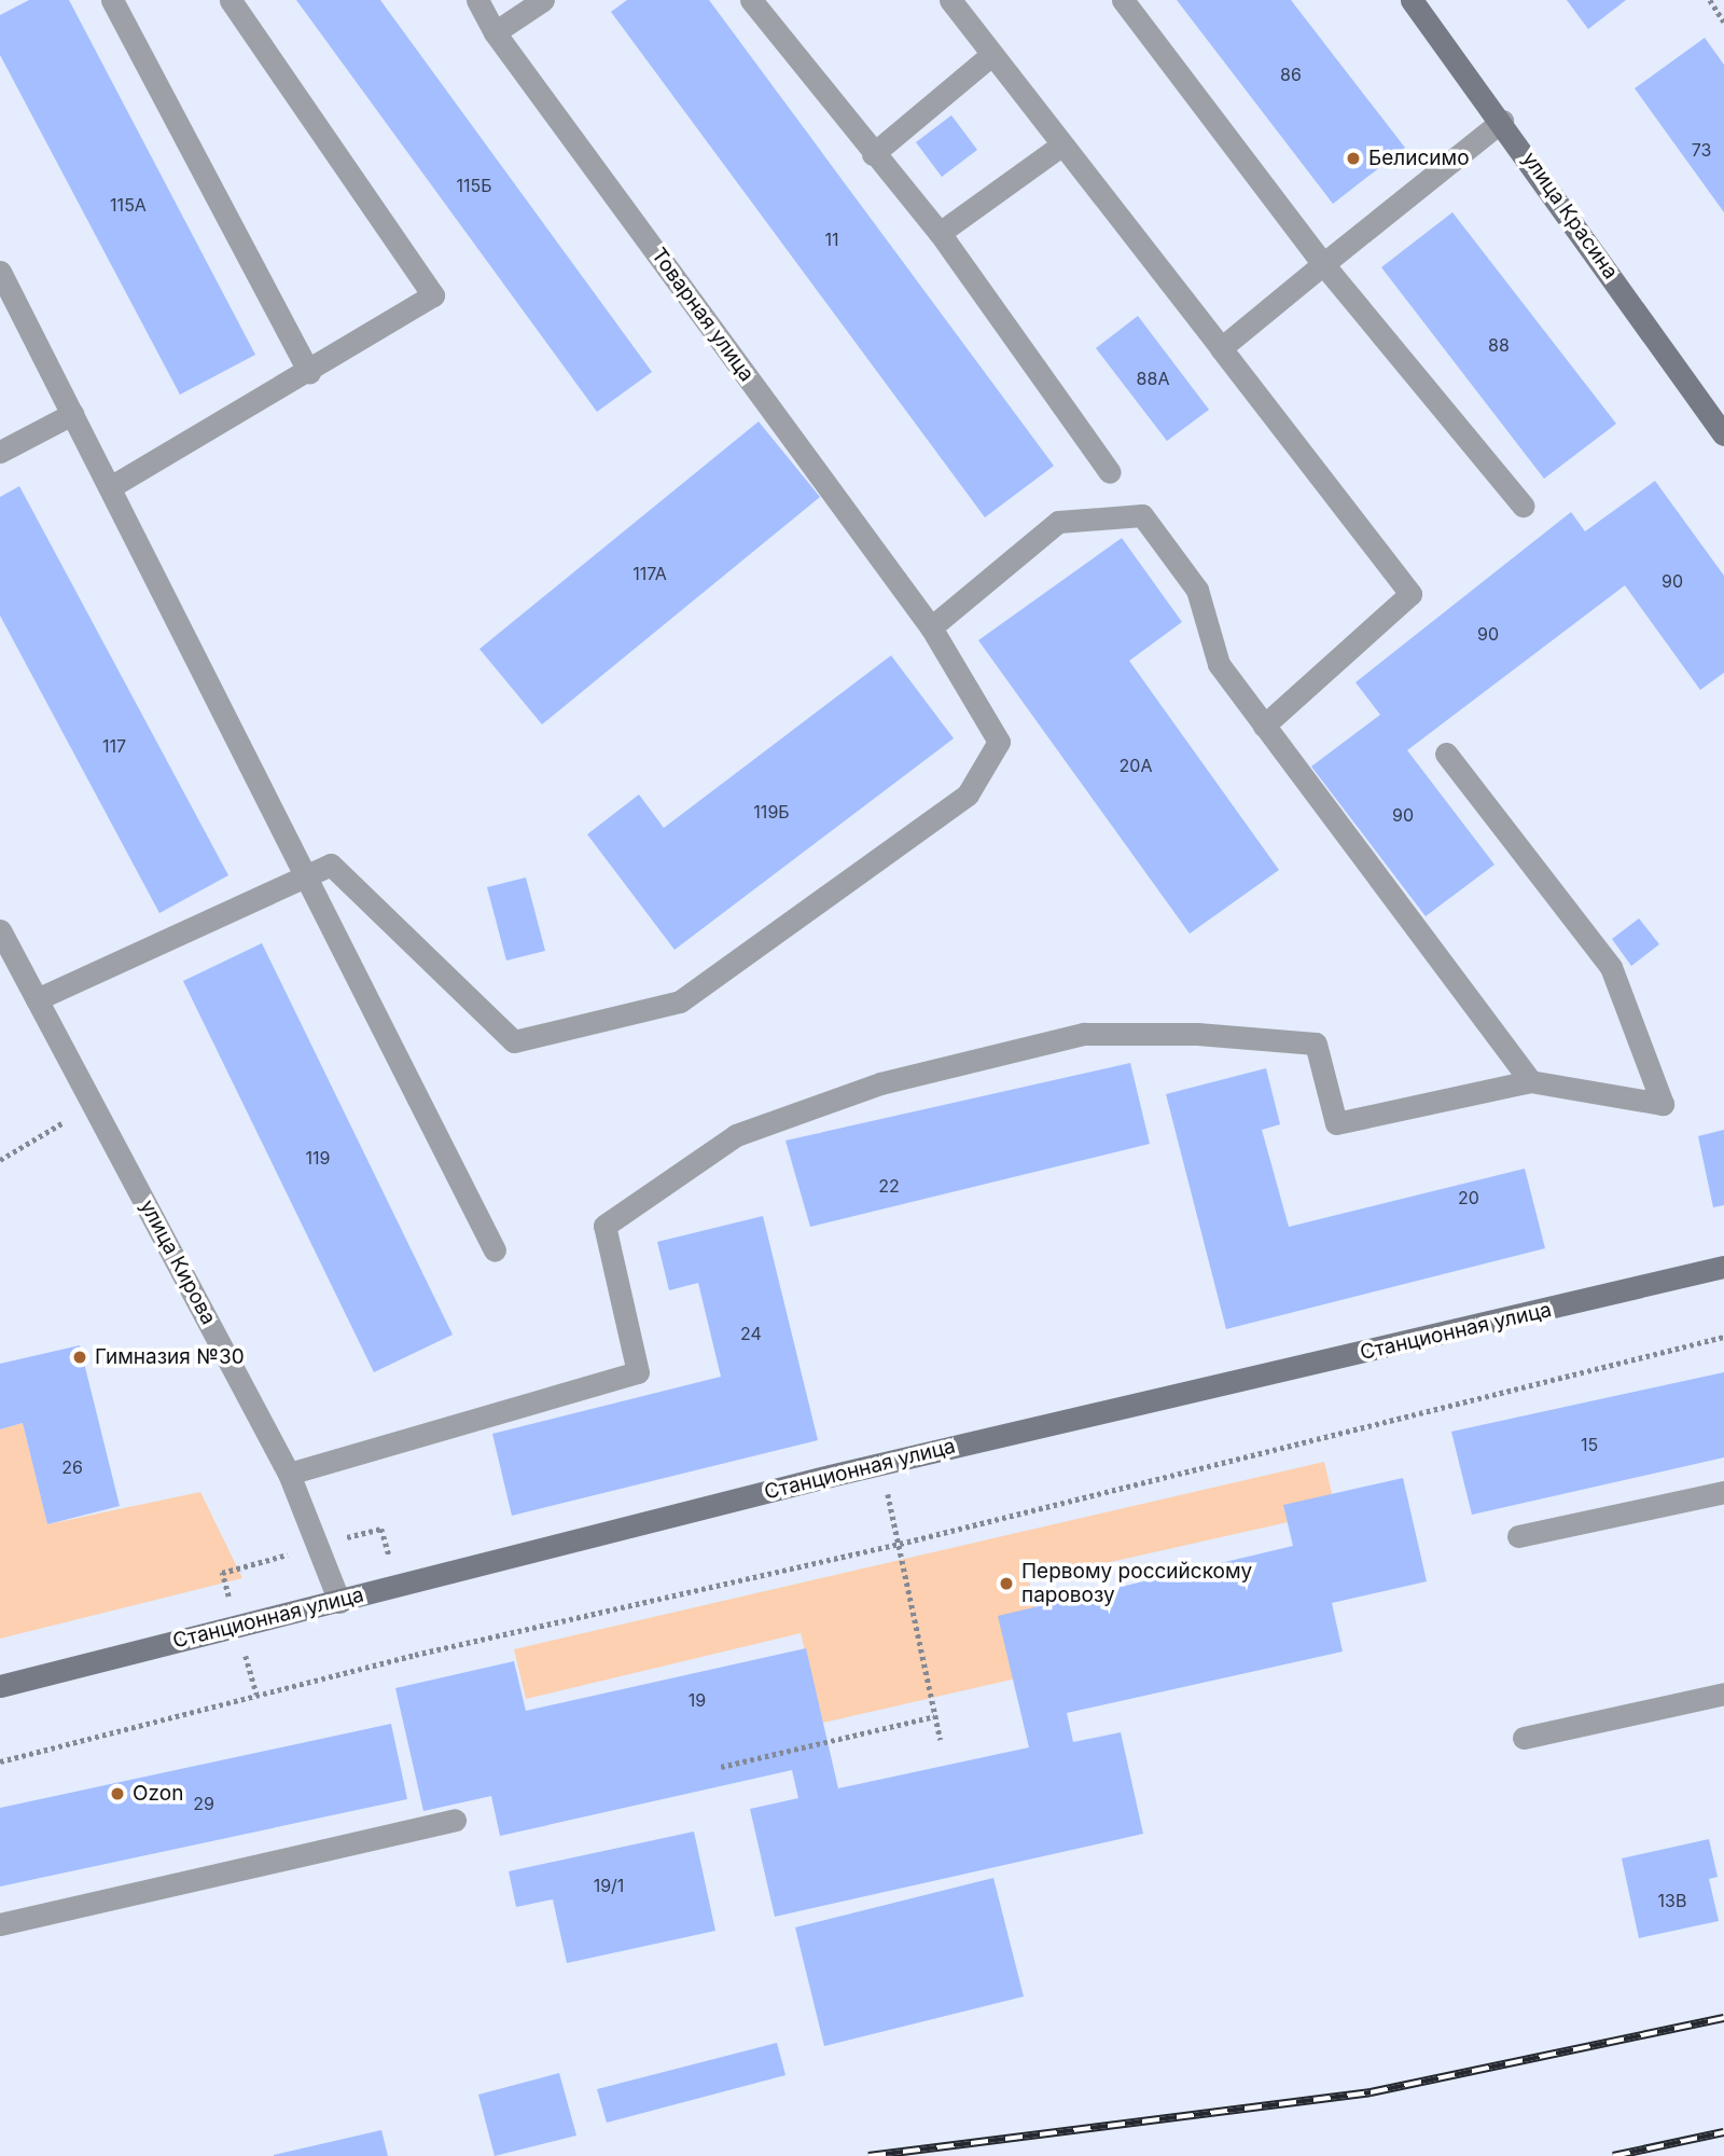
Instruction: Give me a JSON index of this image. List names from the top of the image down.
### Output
{
  "streets": {
    "main road": ["улица Красина", "Станционная улица"],
    "street": ["Товарная улица", "улица Кирова"]
  },
  "crossings": [
    ["улица Кирова", "Станционная улица"]
  ],
  "places": [
    "Белисимо",
    "Гимназия №30",
    "Первому российскому паровозу",
    "Ozon"
  ],
  "house_numbers": [
    "86",
    "73",
    "115Б",
    "115А",
    "11",
    "88",
    "88А",
    "117А",
    "90",
    "90",
    "117",
    "20А",
    "119Б",
    "90",
    "119",
    "22",
    "20",
    "24",
    "15",
    "26",
    "19",
    "29",
    "19/1",
    "13В"
  ]
}
